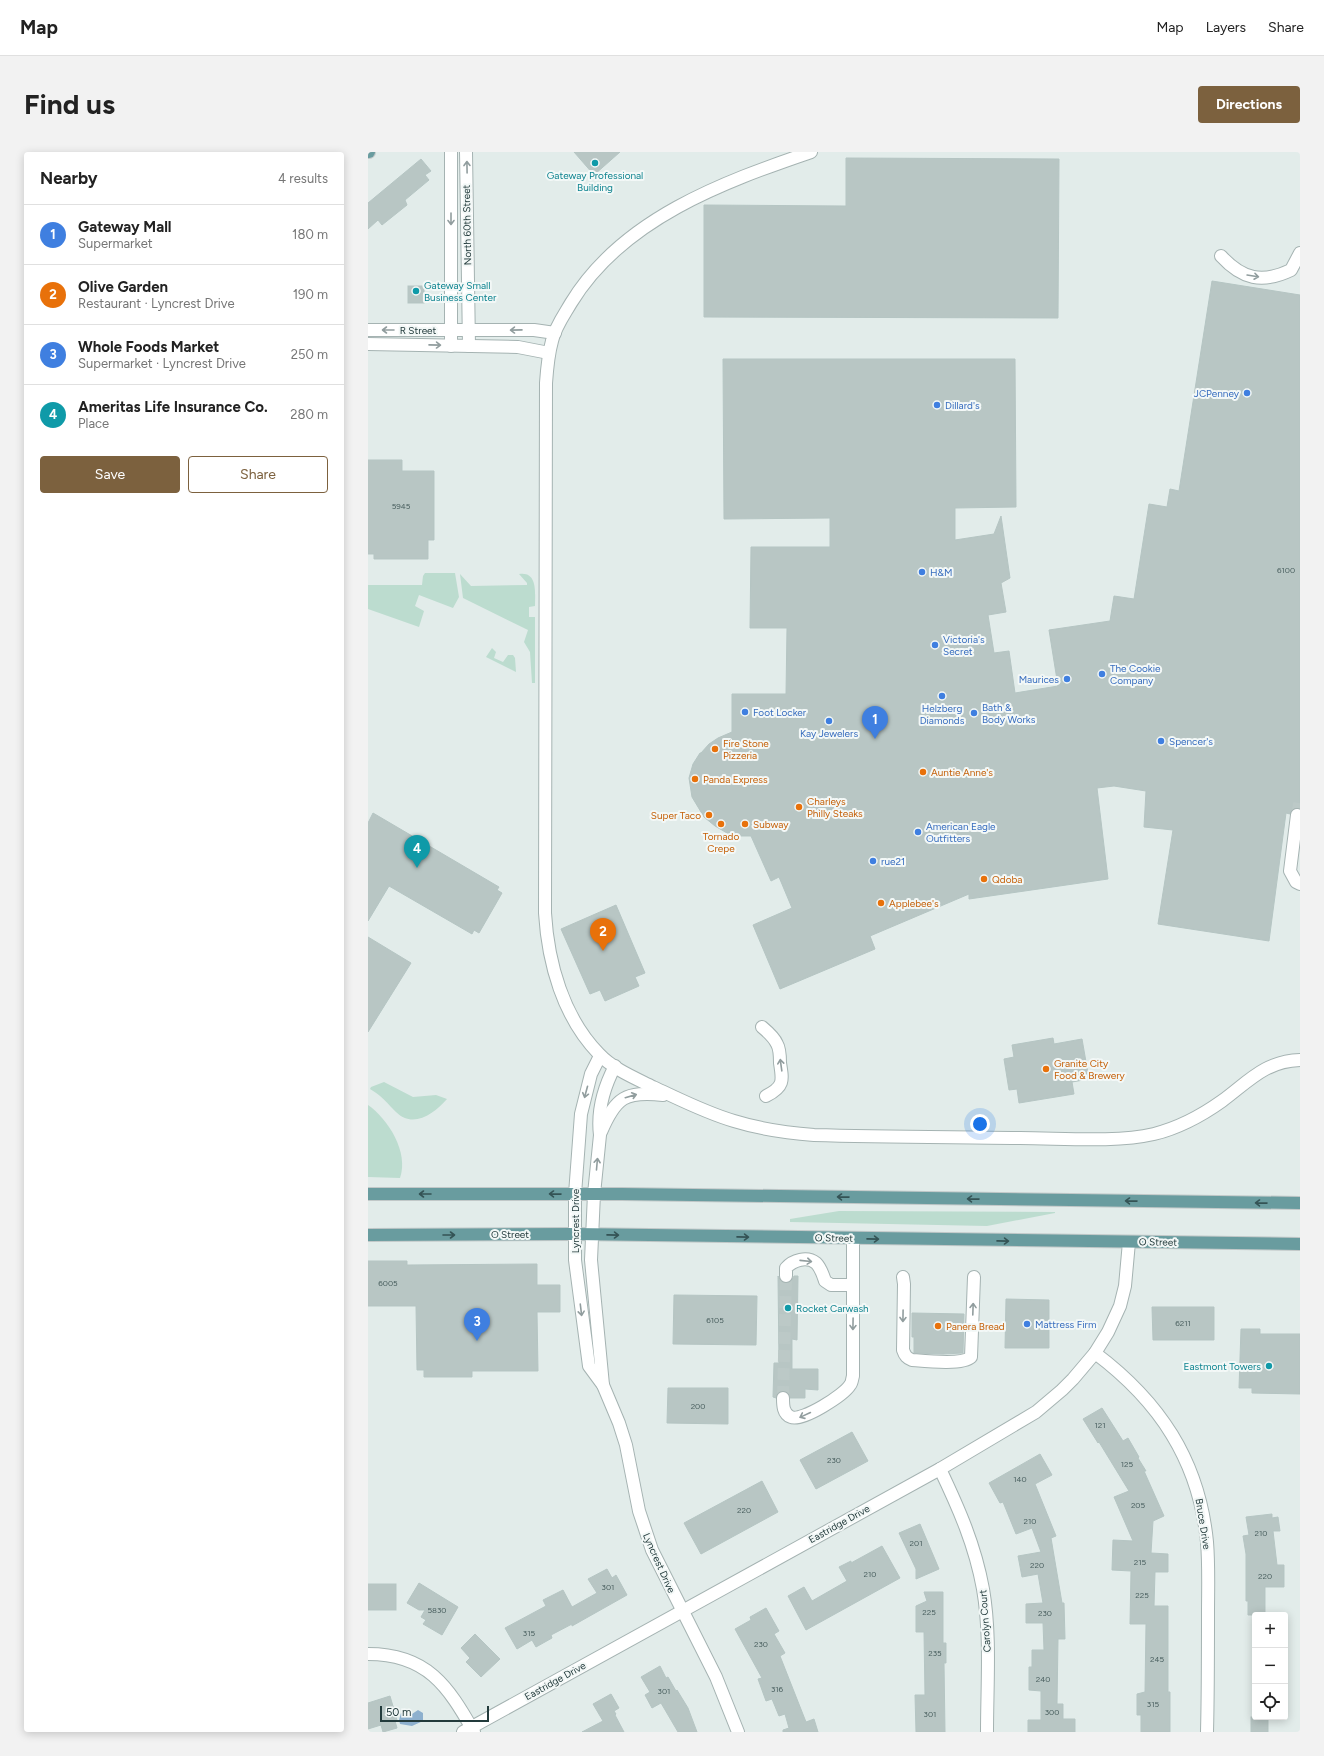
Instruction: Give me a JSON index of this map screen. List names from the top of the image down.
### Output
{
  "streets": {
    "main road": ["O Street"],
    "street": [
      "North 60th Street",
      "R Street",
      "Lyncrest Drive",
      "Eastridge Drive",
      "Bruce Drive",
      "Carolyn Court"
    ]
  },
  "crossings": [
    ["North 60th Street", "R Street"],
    ["Lyncrest Drive", "O Street"],
    ["Lyncrest Drive", "Eastridge Drive"],
    ["O Street", "Eastridge Drive"],
    ["Eastridge Drive", "Bruce Drive"],
    ["Eastridge Drive", "Carolyn Court"]
  ],
  "places": [
    "Gateway Professional Building",
    "Gateway Small Business Center",
    "JCPenney",
    "Dillard's",
    "H&M",
    "Victoria's Secret",
    "The Cookie Company",
    "Maurices",
    "Helzberg Diamonds",
    "Foot Locker",
    "Bath & Body Works",
    "Kay Jewelers",
    "Spencer's",
    "Fire Stone Pizzeria",
    "Auntie Anne's",
    "Panda Express",
    "Charleys Philly Steaks",
    "Super Taco",
    "Tornado Crepe",
    "Subway",
    "American Eagle Outfitters",
    "rue21",
    "Qdoba",
    "Applebee's",
    "Granite City Food & Brewery",
    "Rocket Carwash",
    "Mattress Firm",
    "Panera Bread",
    "Eastmont Towers"
  ],
  "house_numbers": [
    "5945",
    "6100",
    "6005",
    "6105",
    "6211",
    "200",
    "121",
    "230",
    "125",
    "140",
    "205",
    "220",
    "210",
    "210",
    "201",
    "215",
    "220",
    "210",
    "220",
    "301",
    "225",
    "5830",
    "225",
    "230",
    "315",
    "230",
    "235",
    "245",
    "240",
    "316",
    "301",
    "315",
    "300",
    "301"
  ],
  "scale_bar": "50 m",
  "page": {
    "header": "Map",
    "nav": ["Map", "Layers", "Share"],
    "buttons": [
      "Directions",
      ["Save", "Share"]
    ],
    "title": "Find us",
    "heading": ["Nearby", "4 results"],
    "list": [
      {
        "mark": "1",
        "name": "Gateway Mall",
        "note": "Supermarket",
        "value": "180 m"
      },
      {
        "mark": "2",
        "name": "Olive Garden",
        "note": "Restaurant · Lyncrest Drive",
        "value": "190 m"
      },
      {
        "mark": "3",
        "name": "Whole Foods Market",
        "note": "Supermarket · Lyncrest Drive",
        "value": "250 m"
      },
      {
        "mark": "4",
        "name": "Ameritas Life Insurance Co.",
        "note": "Place",
        "value": "280 m"
      }
    ],
    "pins": [
      "1",
      "4",
      "2",
      "3"
    ],
    "map_buttons": ["+", "−"],
    "scale": "50 m"
  }
}
